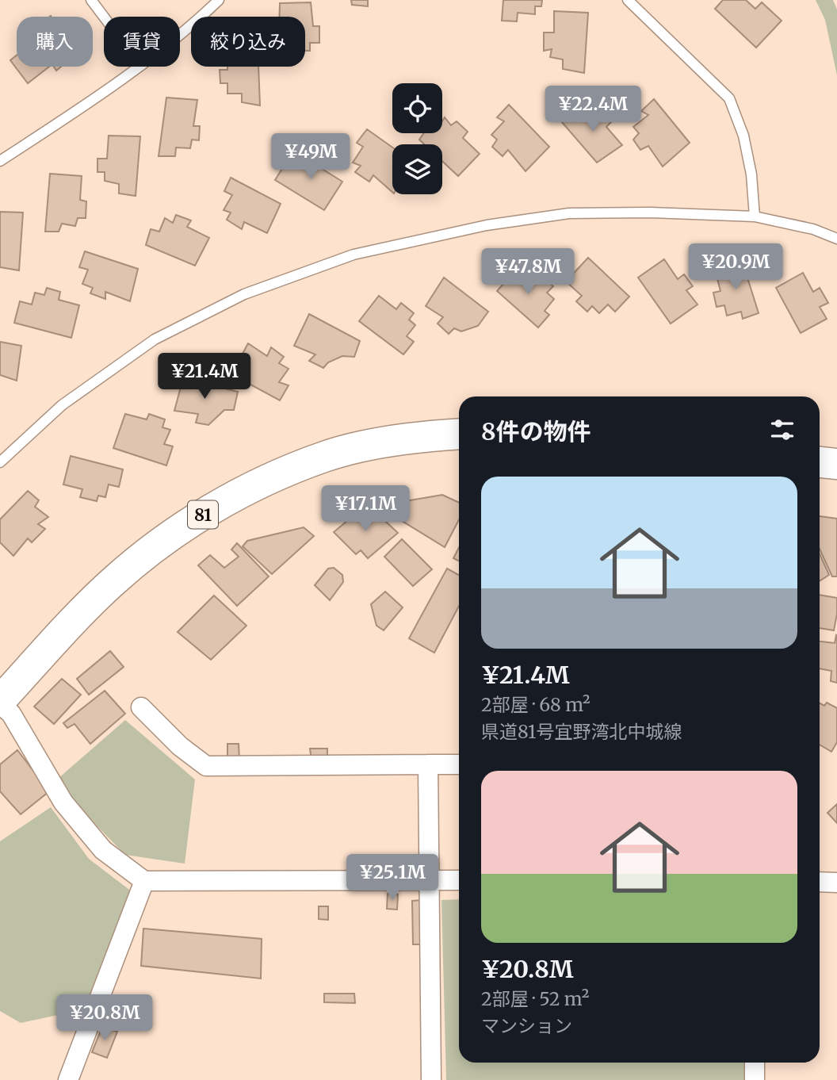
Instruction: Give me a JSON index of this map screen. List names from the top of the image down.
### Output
{
  "streets": {
    "main road": ["81"]
  },
  "page": {
    "chip": ["購入", "賃貸", "絞り込み"],
    "price": [
      "¥22.4M",
      "¥49M",
      "¥20.9M",
      "¥47.8M",
      "¥21.4M",
      "¥17.1M",
      "¥25.1M",
      "¥20.8M"
    ],
    "heading": "8件の物件",
    "list": [
      {
        "name": "¥21.4M",
        "note": "2部屋 · 68 m² · 県道81号宜野湾北中城線"
      },
      {
        "name": "¥20.8M",
        "note": "2部屋 · 52 m² · マンション"
      }
    ]
  }
}
